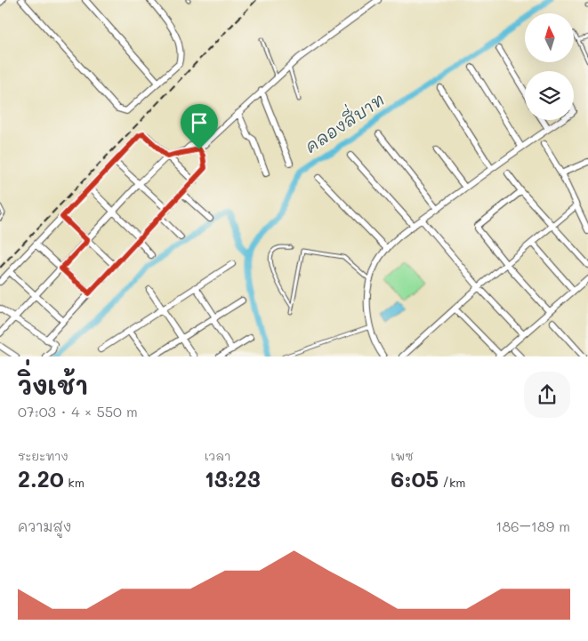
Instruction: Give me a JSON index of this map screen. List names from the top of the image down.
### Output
{
  "water": ["คลองสี่บาท"],
  "north": "top",
  "page": {
    "heading": ["วิ่งเช้า", "07:03 · 4 × 550 m"],
    "stats": [
      ["ระยะทาง", "2.20 km"],
      ["เวลา", "13:23"],
      ["เพซ", "6:05 /km"]
    ],
    "chart": ["ความสูง", "186–189 m"]
  }
}
